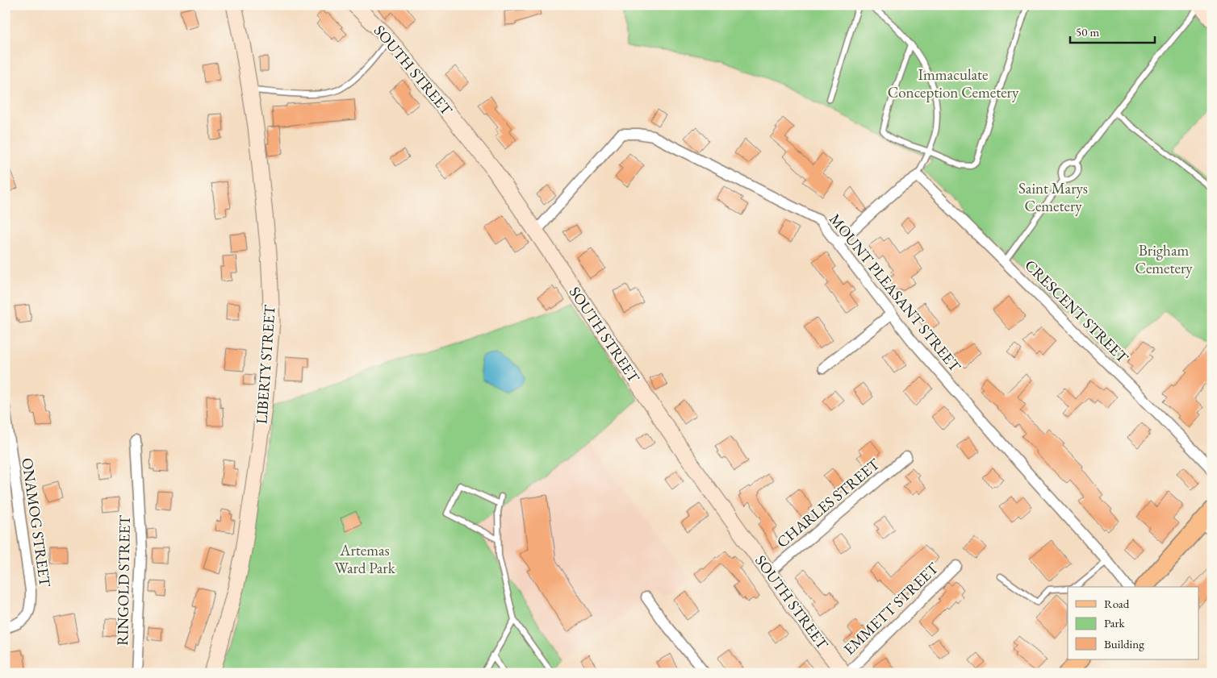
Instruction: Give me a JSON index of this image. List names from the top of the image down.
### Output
{
  "streets": {
    "main road": ["SOUTH STREET", "LIBERTY STREET"],
    "street": [
      "MOUNT PLEASANT STREET",
      "CRESCENT STREET",
      "CHARLES STREET",
      "ONAMOG STREET",
      "RINGOLD STREET",
      "EMMETT STREET"
    ]
  },
  "crossings": [
    ["SOUTH STREET", "MOUNT PLEASANT STREET"],
    ["SOUTH STREET", "CHARLES STREET"]
  ],
  "parks": [
    "Immaculate Conception Cemetery",
    "Saint Marys Cemetery",
    "Brigham Cemetery",
    "Artemas Ward Park"
  ],
  "legend": ["Road", "Park", "Building"],
  "scale_bar": "50 m"
}
